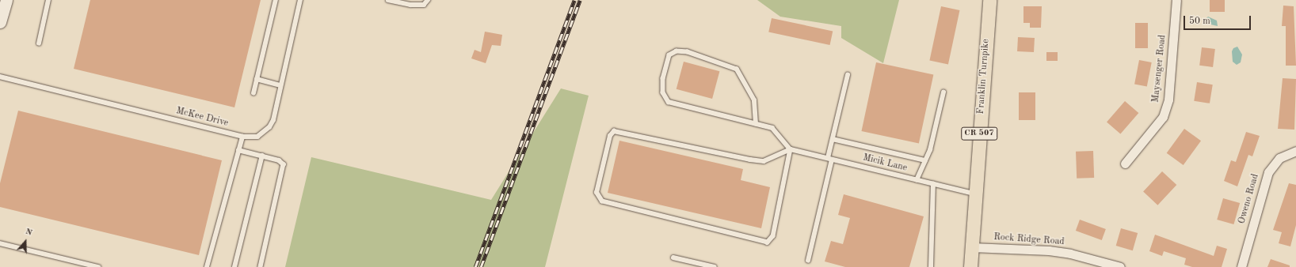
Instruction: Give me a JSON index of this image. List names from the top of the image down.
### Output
{
  "streets": {
    "main road": ["Franklin Turnpike", "CR 507"],
    "street": ["Maysenger Road", "Oweno Road", "Rock Ridge Road"],
    "lane": ["McKee Drive", "Micik Lane"]
  },
  "crossings": [
    ["Franklin Turnpike", "Micik Lane"],
    ["Franklin Turnpike", "Rock Ridge Road"]
  ],
  "scale_bar": "50 m",
  "north": "top"
}
